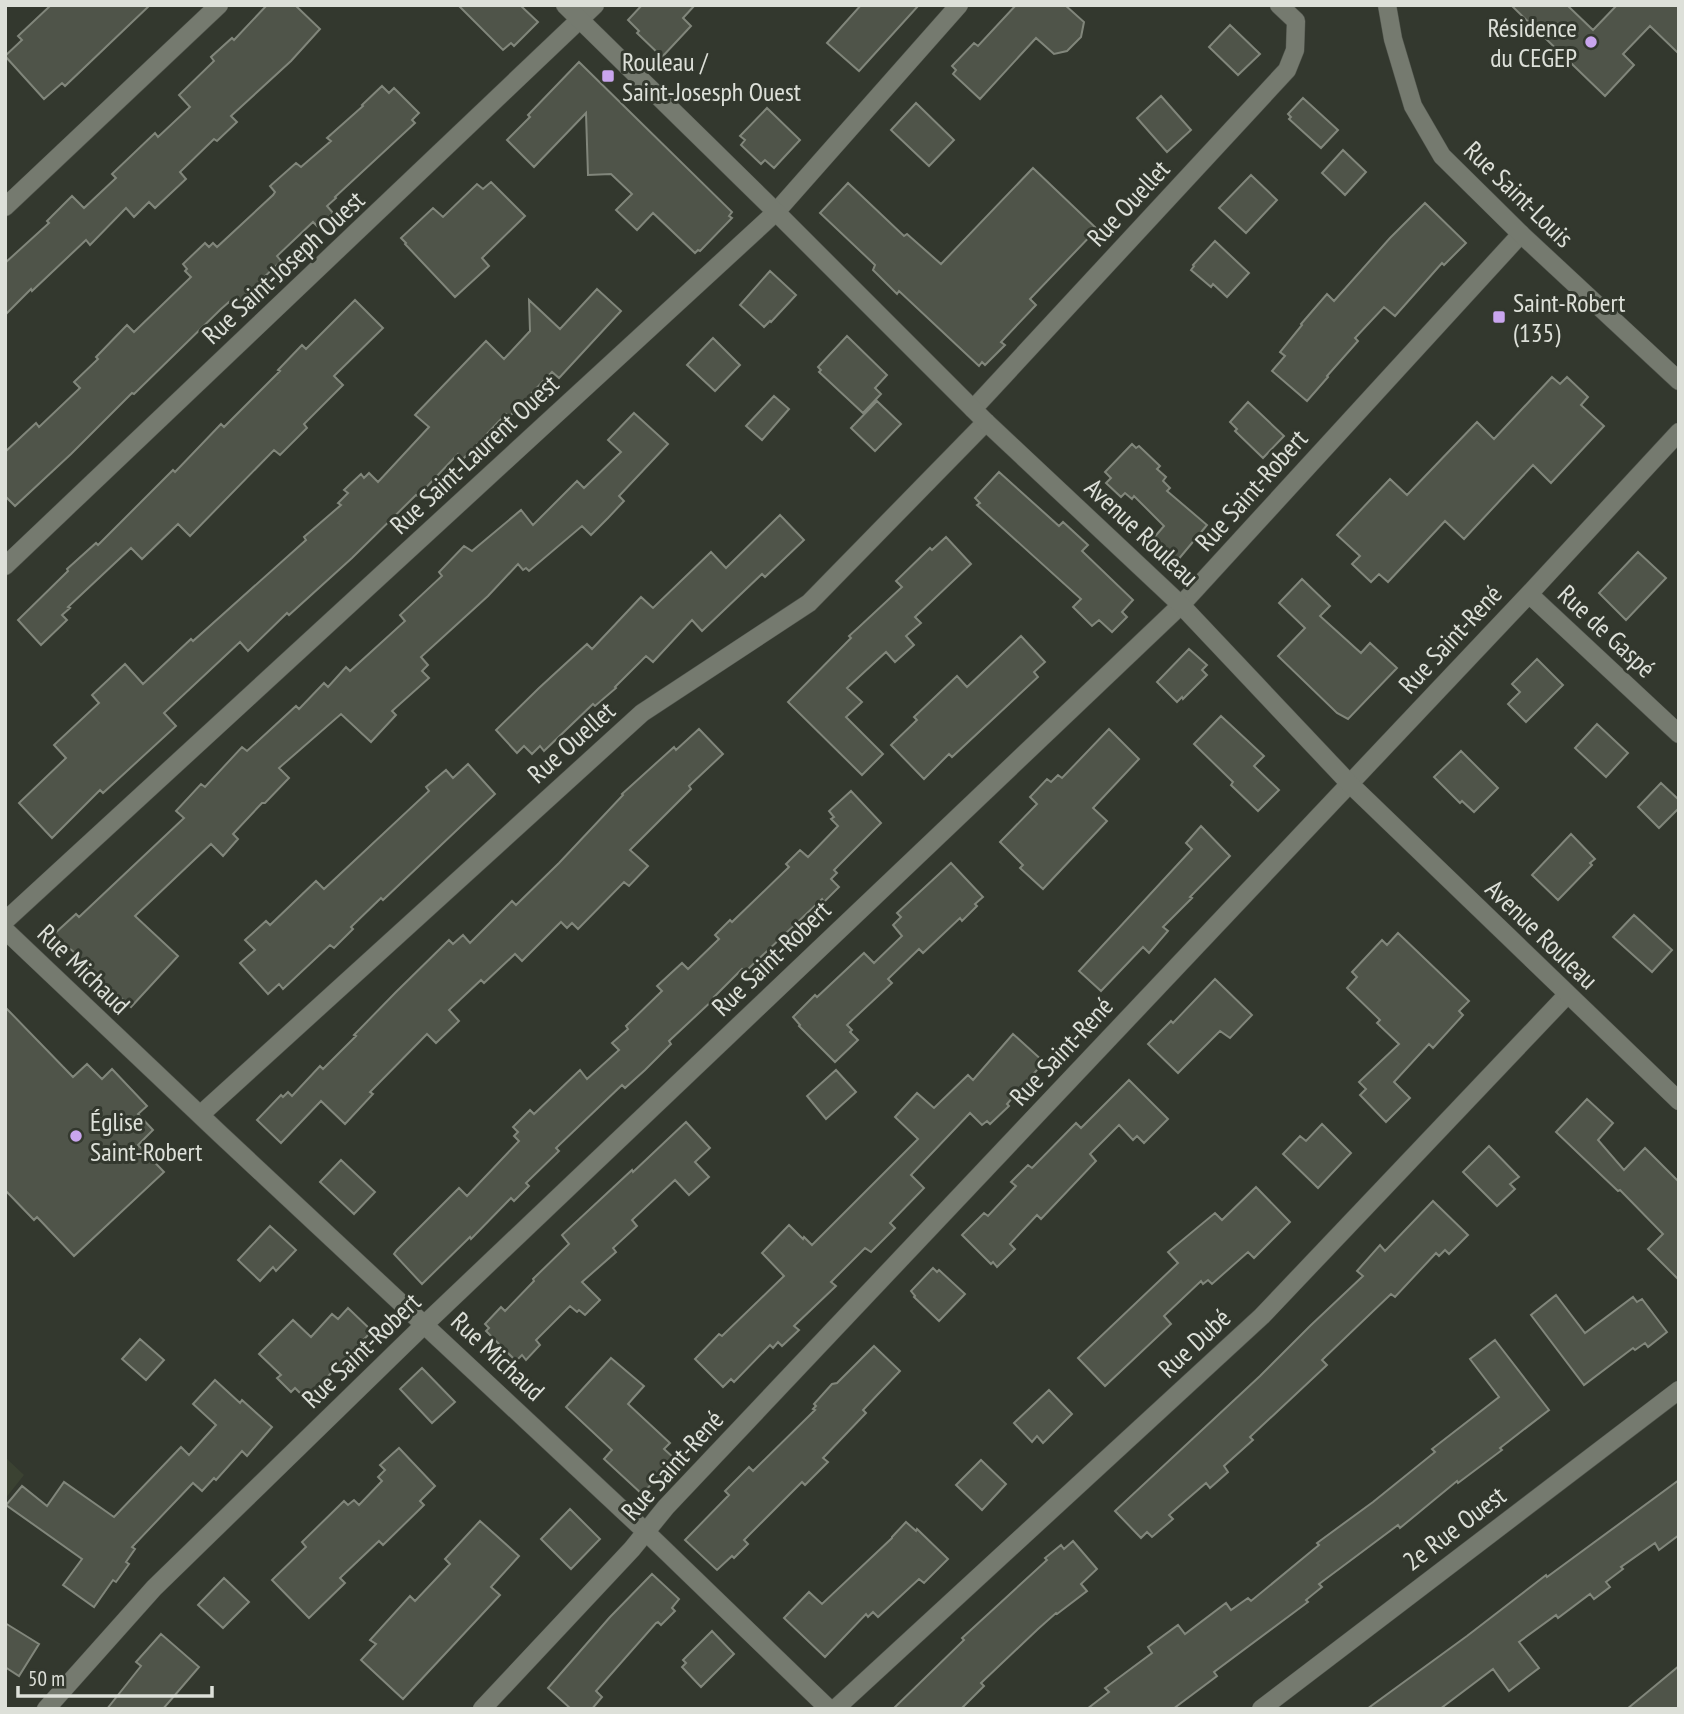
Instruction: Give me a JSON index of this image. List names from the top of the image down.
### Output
{
  "streets": {
    "street": [
      "Rue Saint-Louis",
      "Rue Ouellet",
      "Rue Saint-Joseph Ouest",
      "Rue Saint-Laurent Ouest",
      "Rue Saint-Robert",
      "Avenue Rouleau",
      "Rue de Gaspé",
      "Rue Saint-René",
      "Rue Michaud",
      "Rue Dubé",
      "2e Rue Ouest"
    ]
  },
  "crossings": [
    ["Rue Saint-Louis", "Rue Saint-Robert"],
    ["Rue Ouellet", "Avenue Rouleau"],
    ["Rue Ouellet", "Rue Michaud"],
    ["Rue Saint-Joseph Ouest", "Avenue Rouleau"],
    ["Rue Saint-Laurent Ouest", "Avenue Rouleau"],
    ["Rue Saint-Robert", "Avenue Rouleau"],
    ["Rue Saint-Robert", "Rue Michaud"],
    ["Avenue Rouleau", "Rue Saint-René"],
    ["Avenue Rouleau", "Rue Dubé"],
    ["Rue de Gaspé", "Rue Saint-René"],
    ["Rue Saint-René", "Rue Michaud"]
  ],
  "places": {
    "other": ["Résidence du CEGEP", "Église Saint-Robert"],
    "transit": ["Rouleau / Saint-Josesph Ouest", "Saint-Robert (135)"]
  },
  "scale_bar": "50 m"
}
